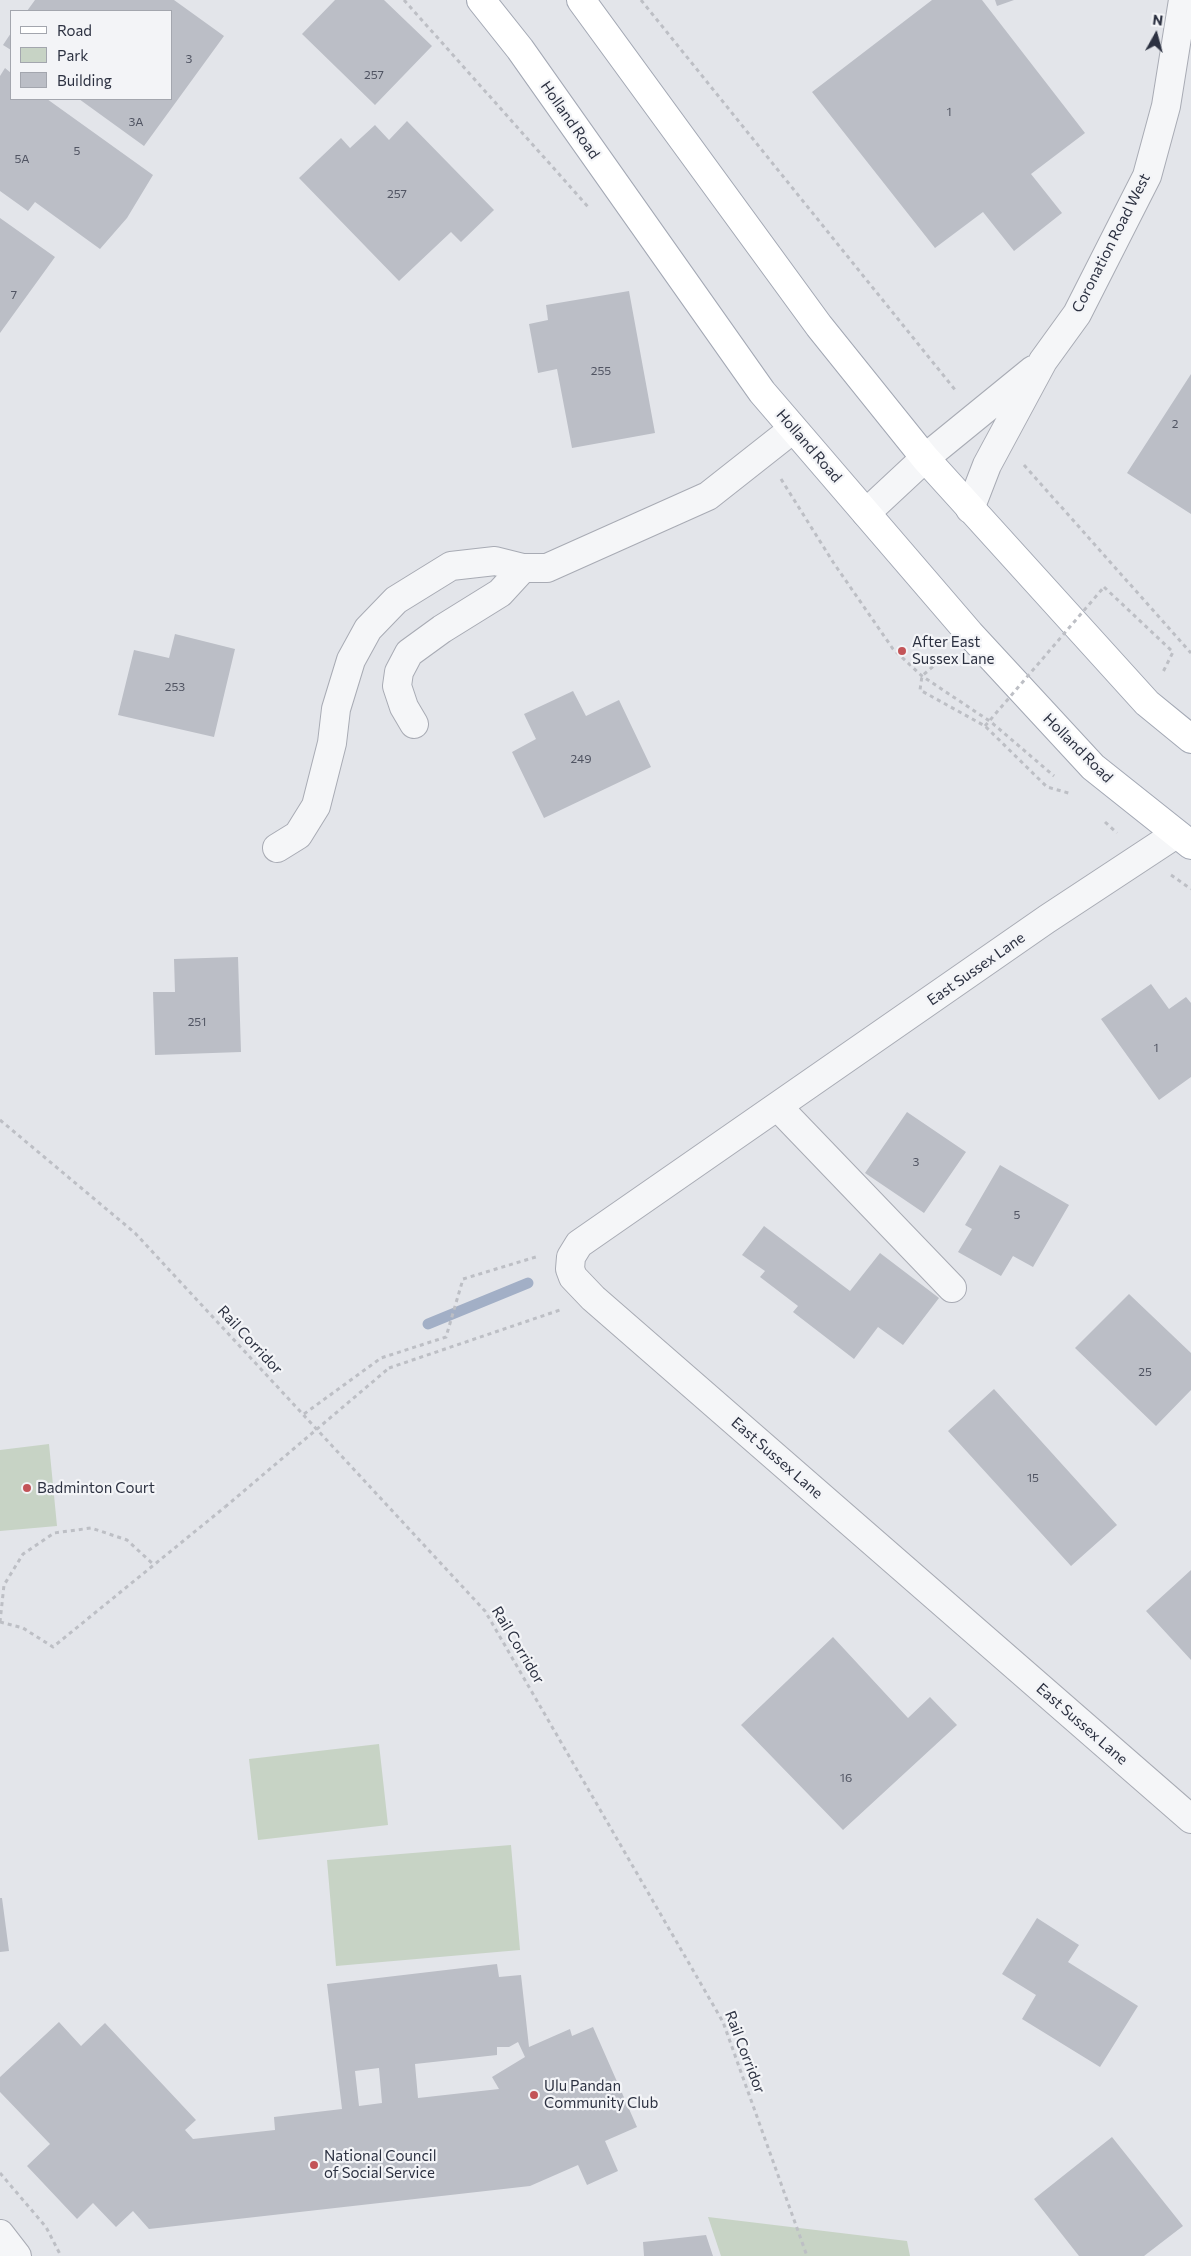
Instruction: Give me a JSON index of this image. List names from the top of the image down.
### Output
{
  "streets": {
    "main road": ["Holland Road"],
    "street": ["Coronation Road West", "East Sussex Lane"],
    "path": ["Rail Corridor"]
  },
  "crossings": [
    ["Holland Road", "Coronation Road West"],
    ["Holland Road", "East Sussex Lane"]
  ],
  "places": [
    "After East Sussex Lane",
    "Badminton Court",
    "Ulu Pandan Community Club",
    "National Council of Social Service"
  ],
  "house_numbers": [
    "3",
    "257",
    "1",
    "3A",
    "5",
    "5A",
    "257",
    "7",
    "255",
    "2",
    "253",
    "249",
    "251",
    "1",
    "3",
    "5",
    "25",
    "15",
    "16"
  ],
  "legend": ["Road", "Park", "Building"],
  "north": "top"
}
